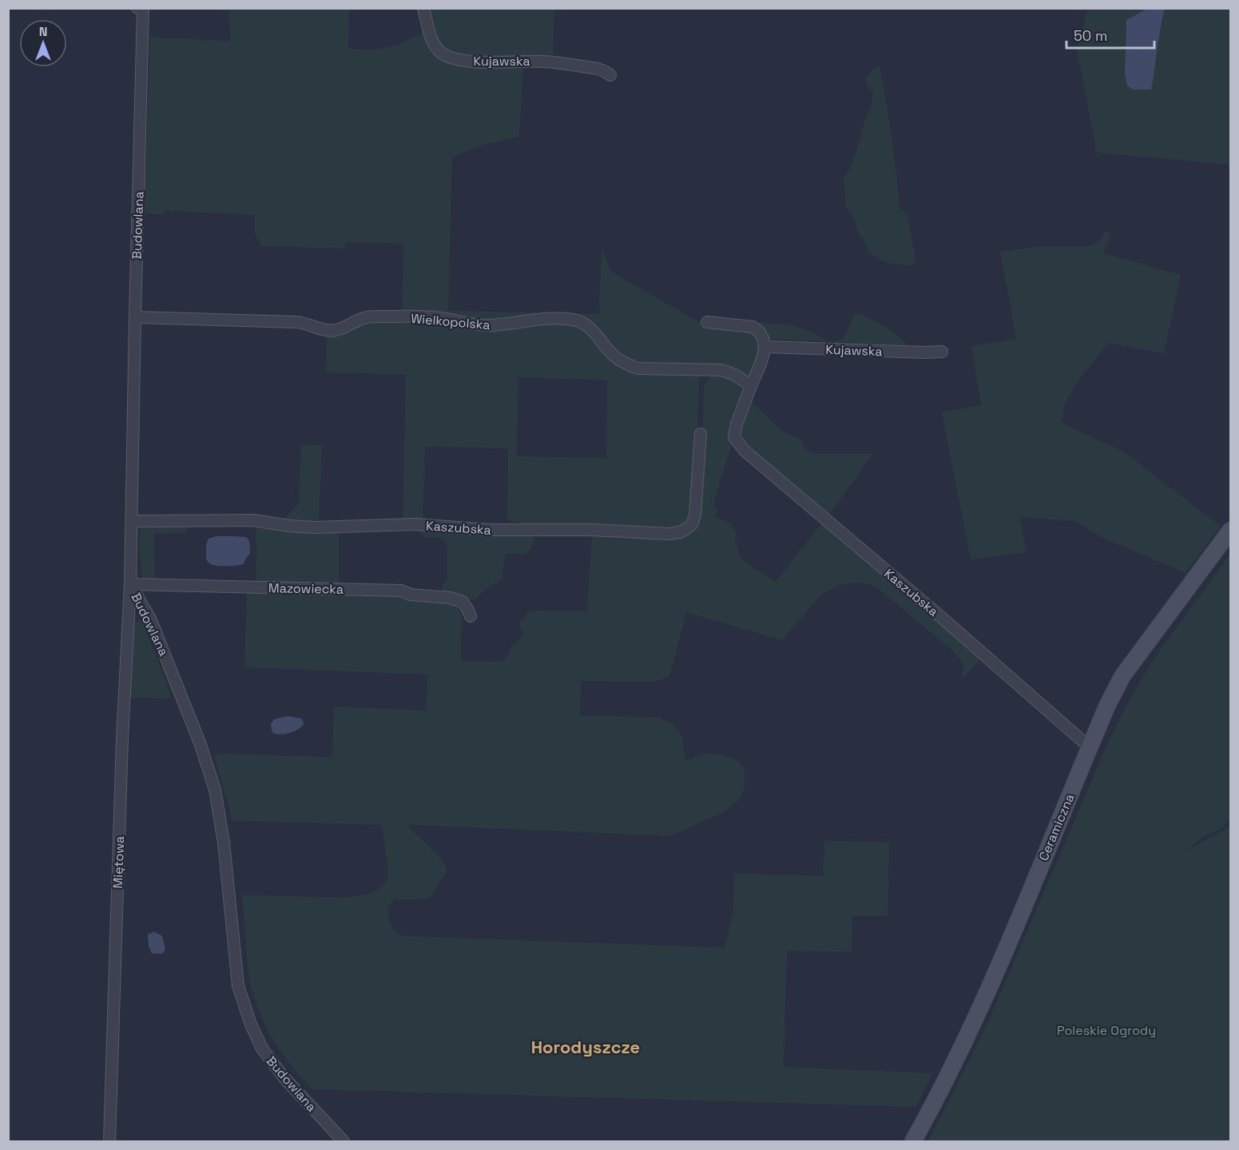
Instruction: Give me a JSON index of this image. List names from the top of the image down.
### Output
{
  "streets": {
    "street": [
      "Kujawska",
      "Budowlana",
      "Wielkopolska",
      "Kaszubska",
      "Mazowiecka",
      "Ceramiczna",
      "Miętowa"
    ]
  },
  "crossings": [
    ["Budowlana", "Wielkopolska"],
    ["Budowlana", "Kaszubska"],
    ["Budowlana", "Mazowiecka"],
    ["Budowlana", "Miętowa"],
    ["Wielkopolska", "Kaszubska"],
    ["Kaszubska", "Ceramiczna"],
    ["Mazowiecka", "Miętowa"]
  ],
  "districts": ["Horodyszcze"],
  "parks": ["Poleskie Ogrody"],
  "scale_bar": "50 m",
  "north": "top"
}
